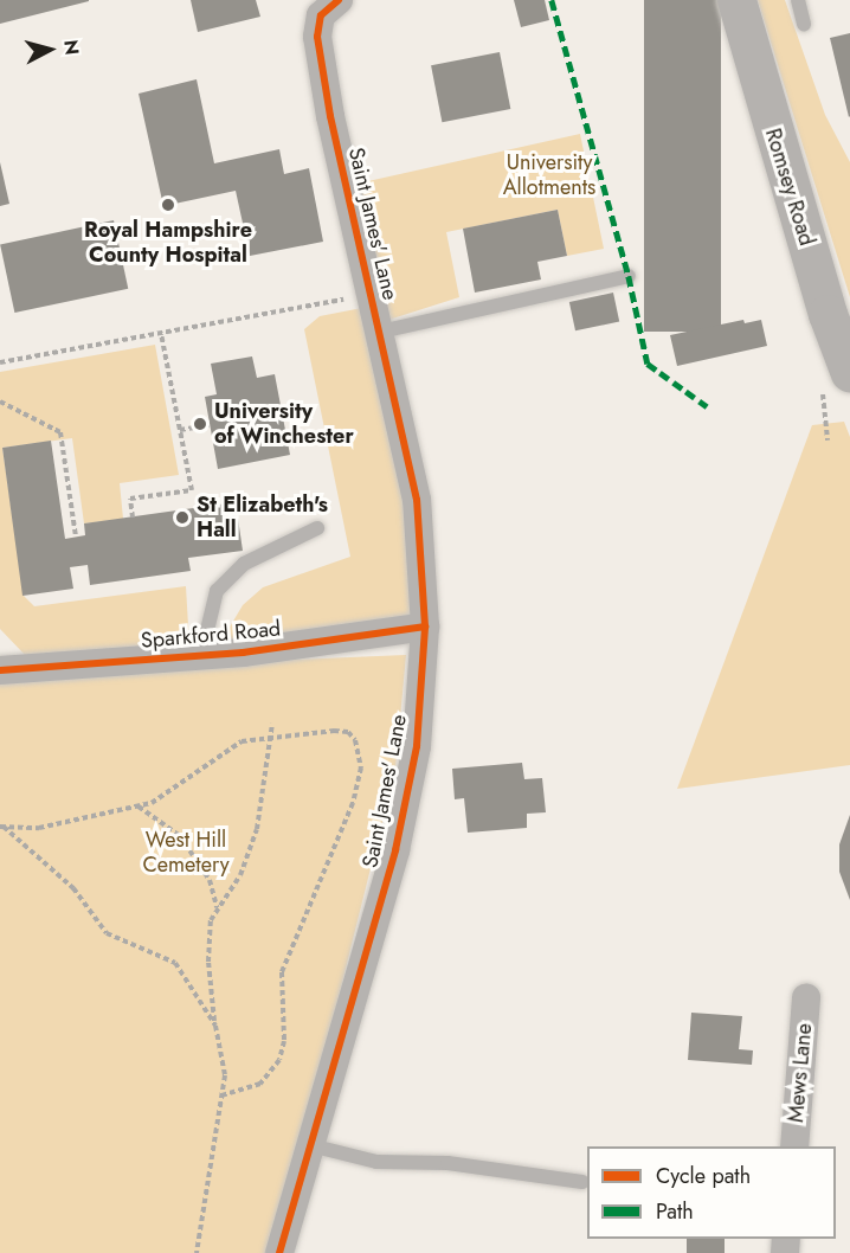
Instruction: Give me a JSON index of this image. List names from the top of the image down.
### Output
{
  "streets": {
    "main road": ["Romsey Road"],
    "street": ["Saint James' Lane", "Sparkford Road", "Mews Lane"]
  },
  "crossings": [
    ["Saint James' Lane", "Sparkford Road"]
  ],
  "parks": ["University Allotments", "West Hill Cemetery"],
  "places": ["Royal Hampshire County Hospital", "University of Winchester", "St Elizabeth's Hall"],
  "legend": ["Cycle path", "Path"],
  "north": "right"
}
